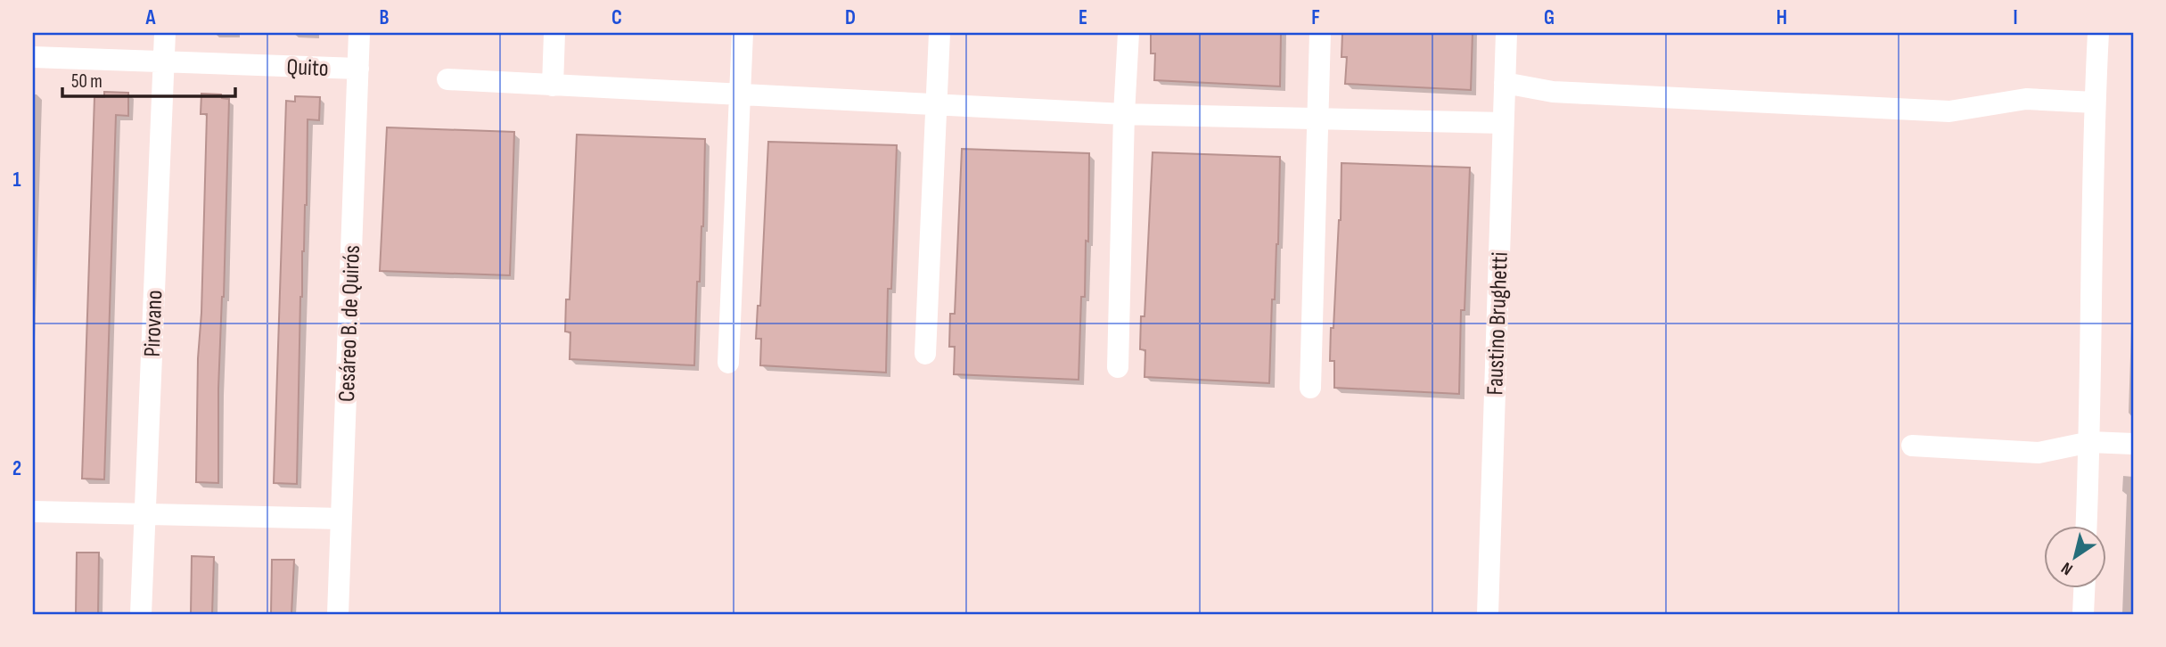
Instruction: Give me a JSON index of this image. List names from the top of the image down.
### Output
{
  "streets": {
    "street": [
      "Quito",
      "Pirovano",
      "Cesáreo B. de Quirós",
      "Faustino Brughetti"
    ]
  },
  "crossings": [
    ["Quito", "Pirovano"],
    ["Quito", "Cesáreo B. de Quirós"]
  ],
  "scale_bar": "50 m",
  "north": "bottom left",
  "grid": {
    "columns": [
      "A",
      "B",
      "C",
      "D",
      "E",
      "F",
      "G",
      "H",
      "I"
    ],
    "rows": ["1", "2"]
  }
}
